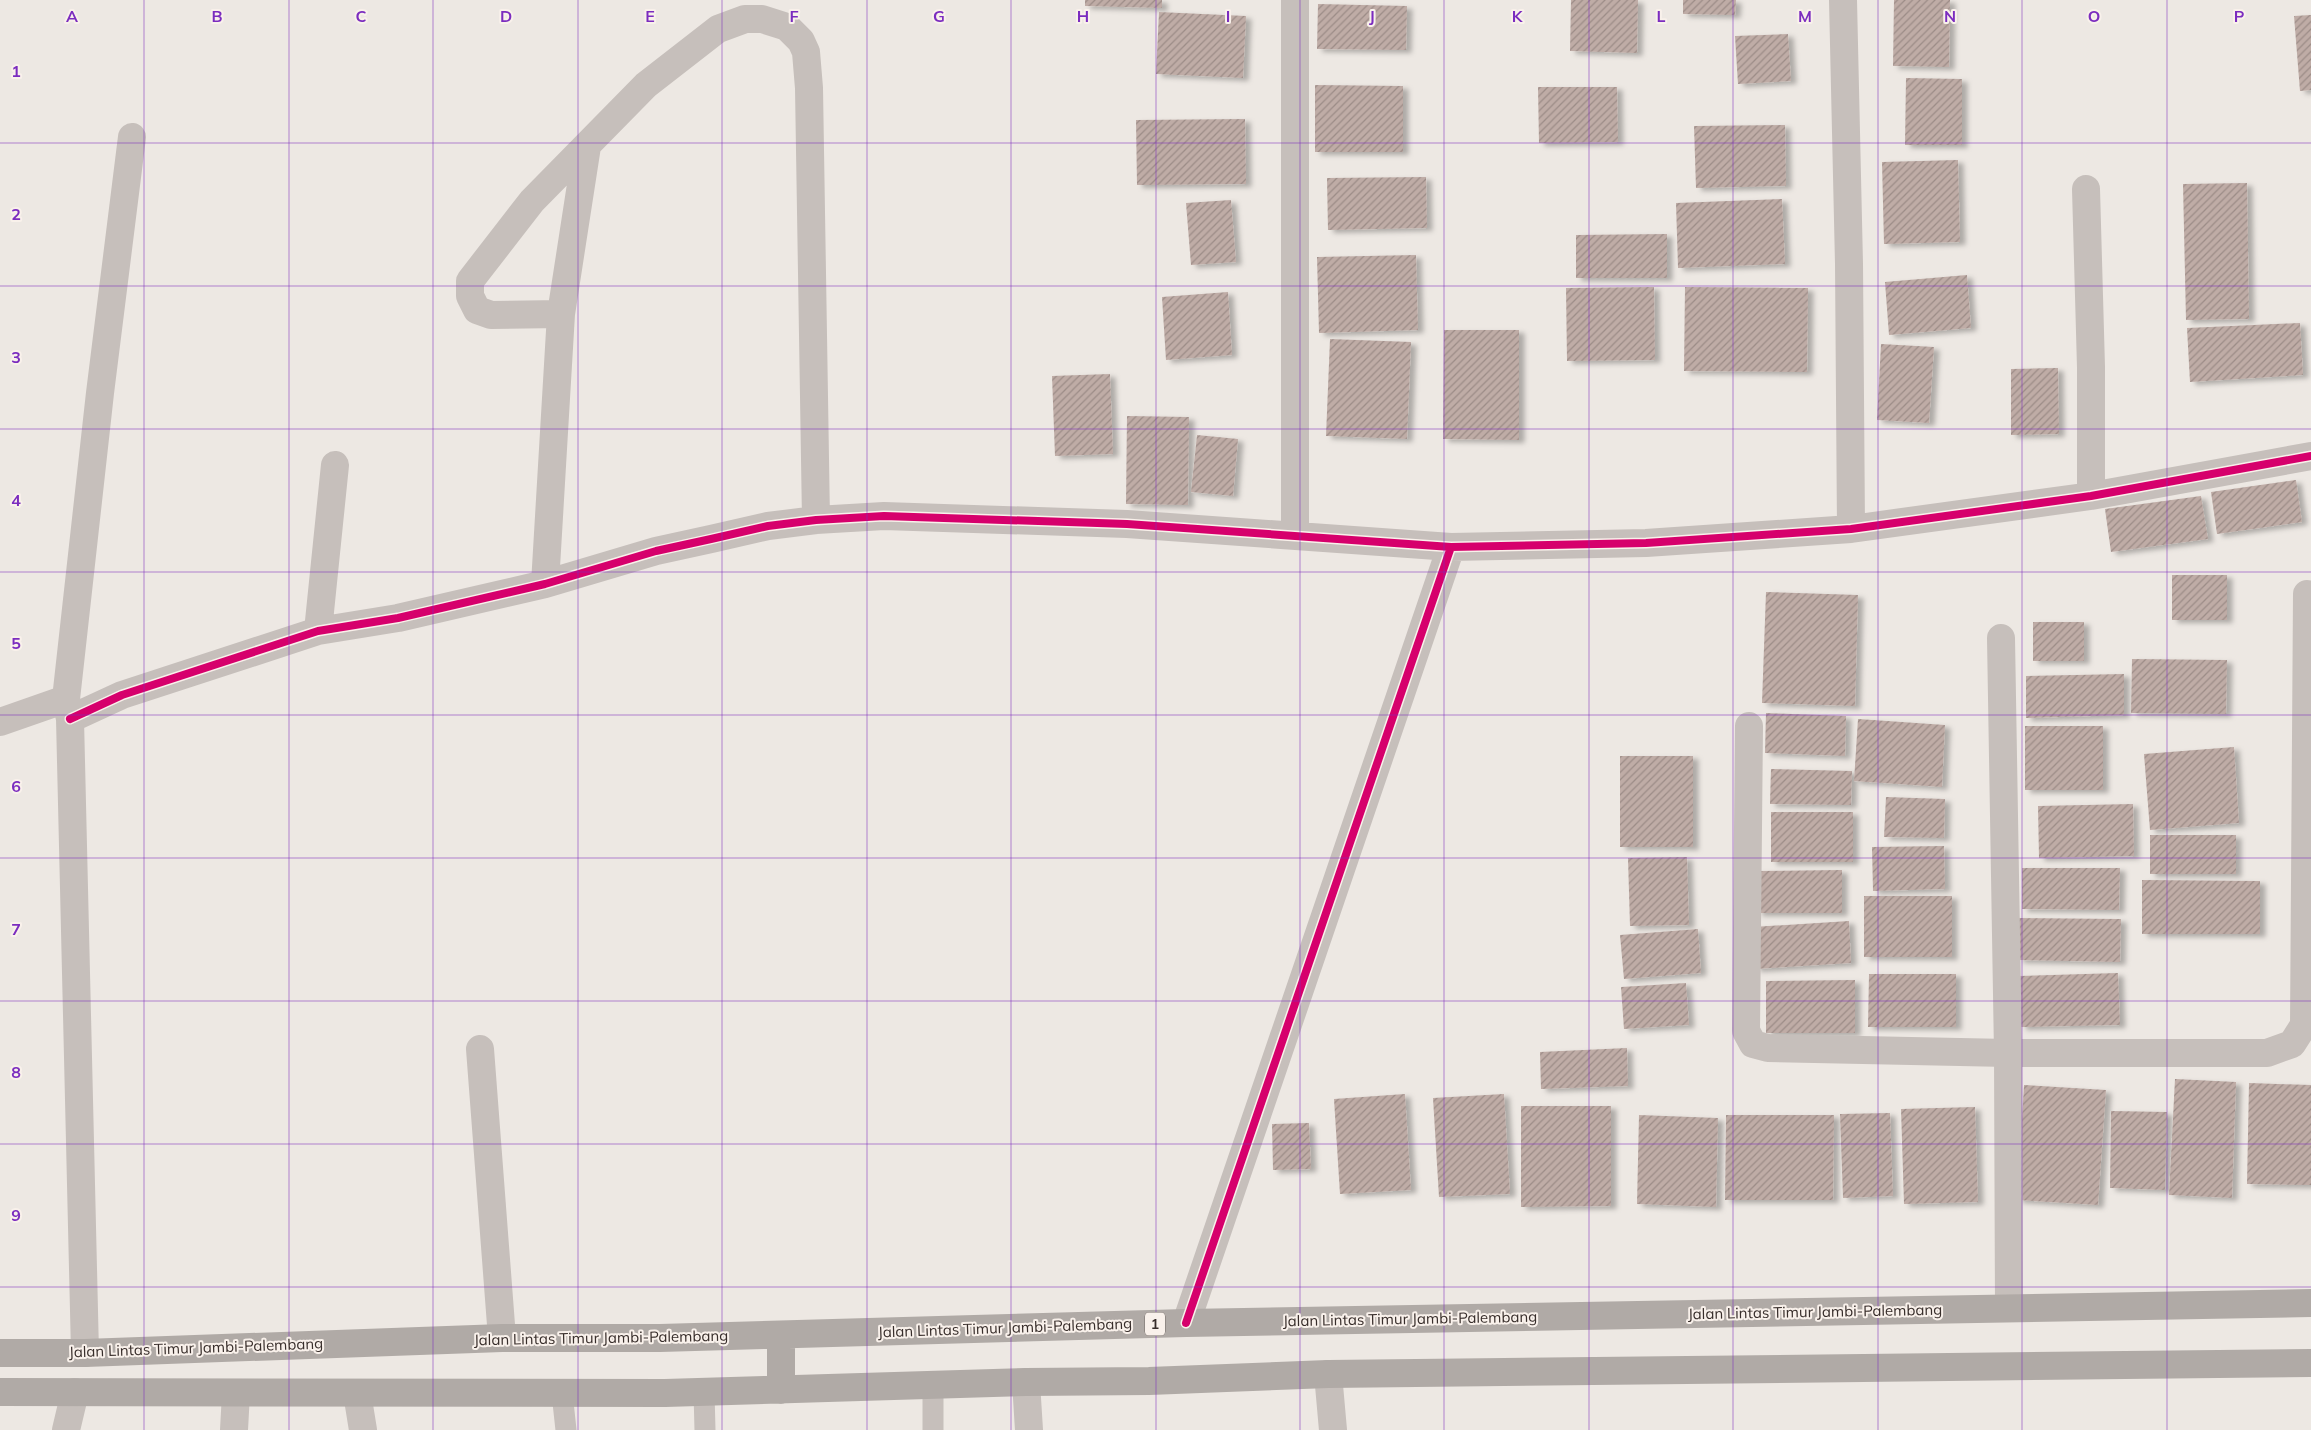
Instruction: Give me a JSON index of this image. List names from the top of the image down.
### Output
{
  "streets": {
    "highway": ["Jalan Lintas Timur Jambi-Palembang", "1"]
  },
  "grid": {
    "columns": [
      "A",
      "B",
      "C",
      "D",
      "E",
      "F",
      "G",
      "H",
      "I",
      "J",
      "K",
      "L",
      "M",
      "N",
      "O",
      "P"
    ],
    "rows": [
      "1",
      "2",
      "3",
      "4",
      "5",
      "6",
      "7",
      "8",
      "9"
    ]
  }
}
